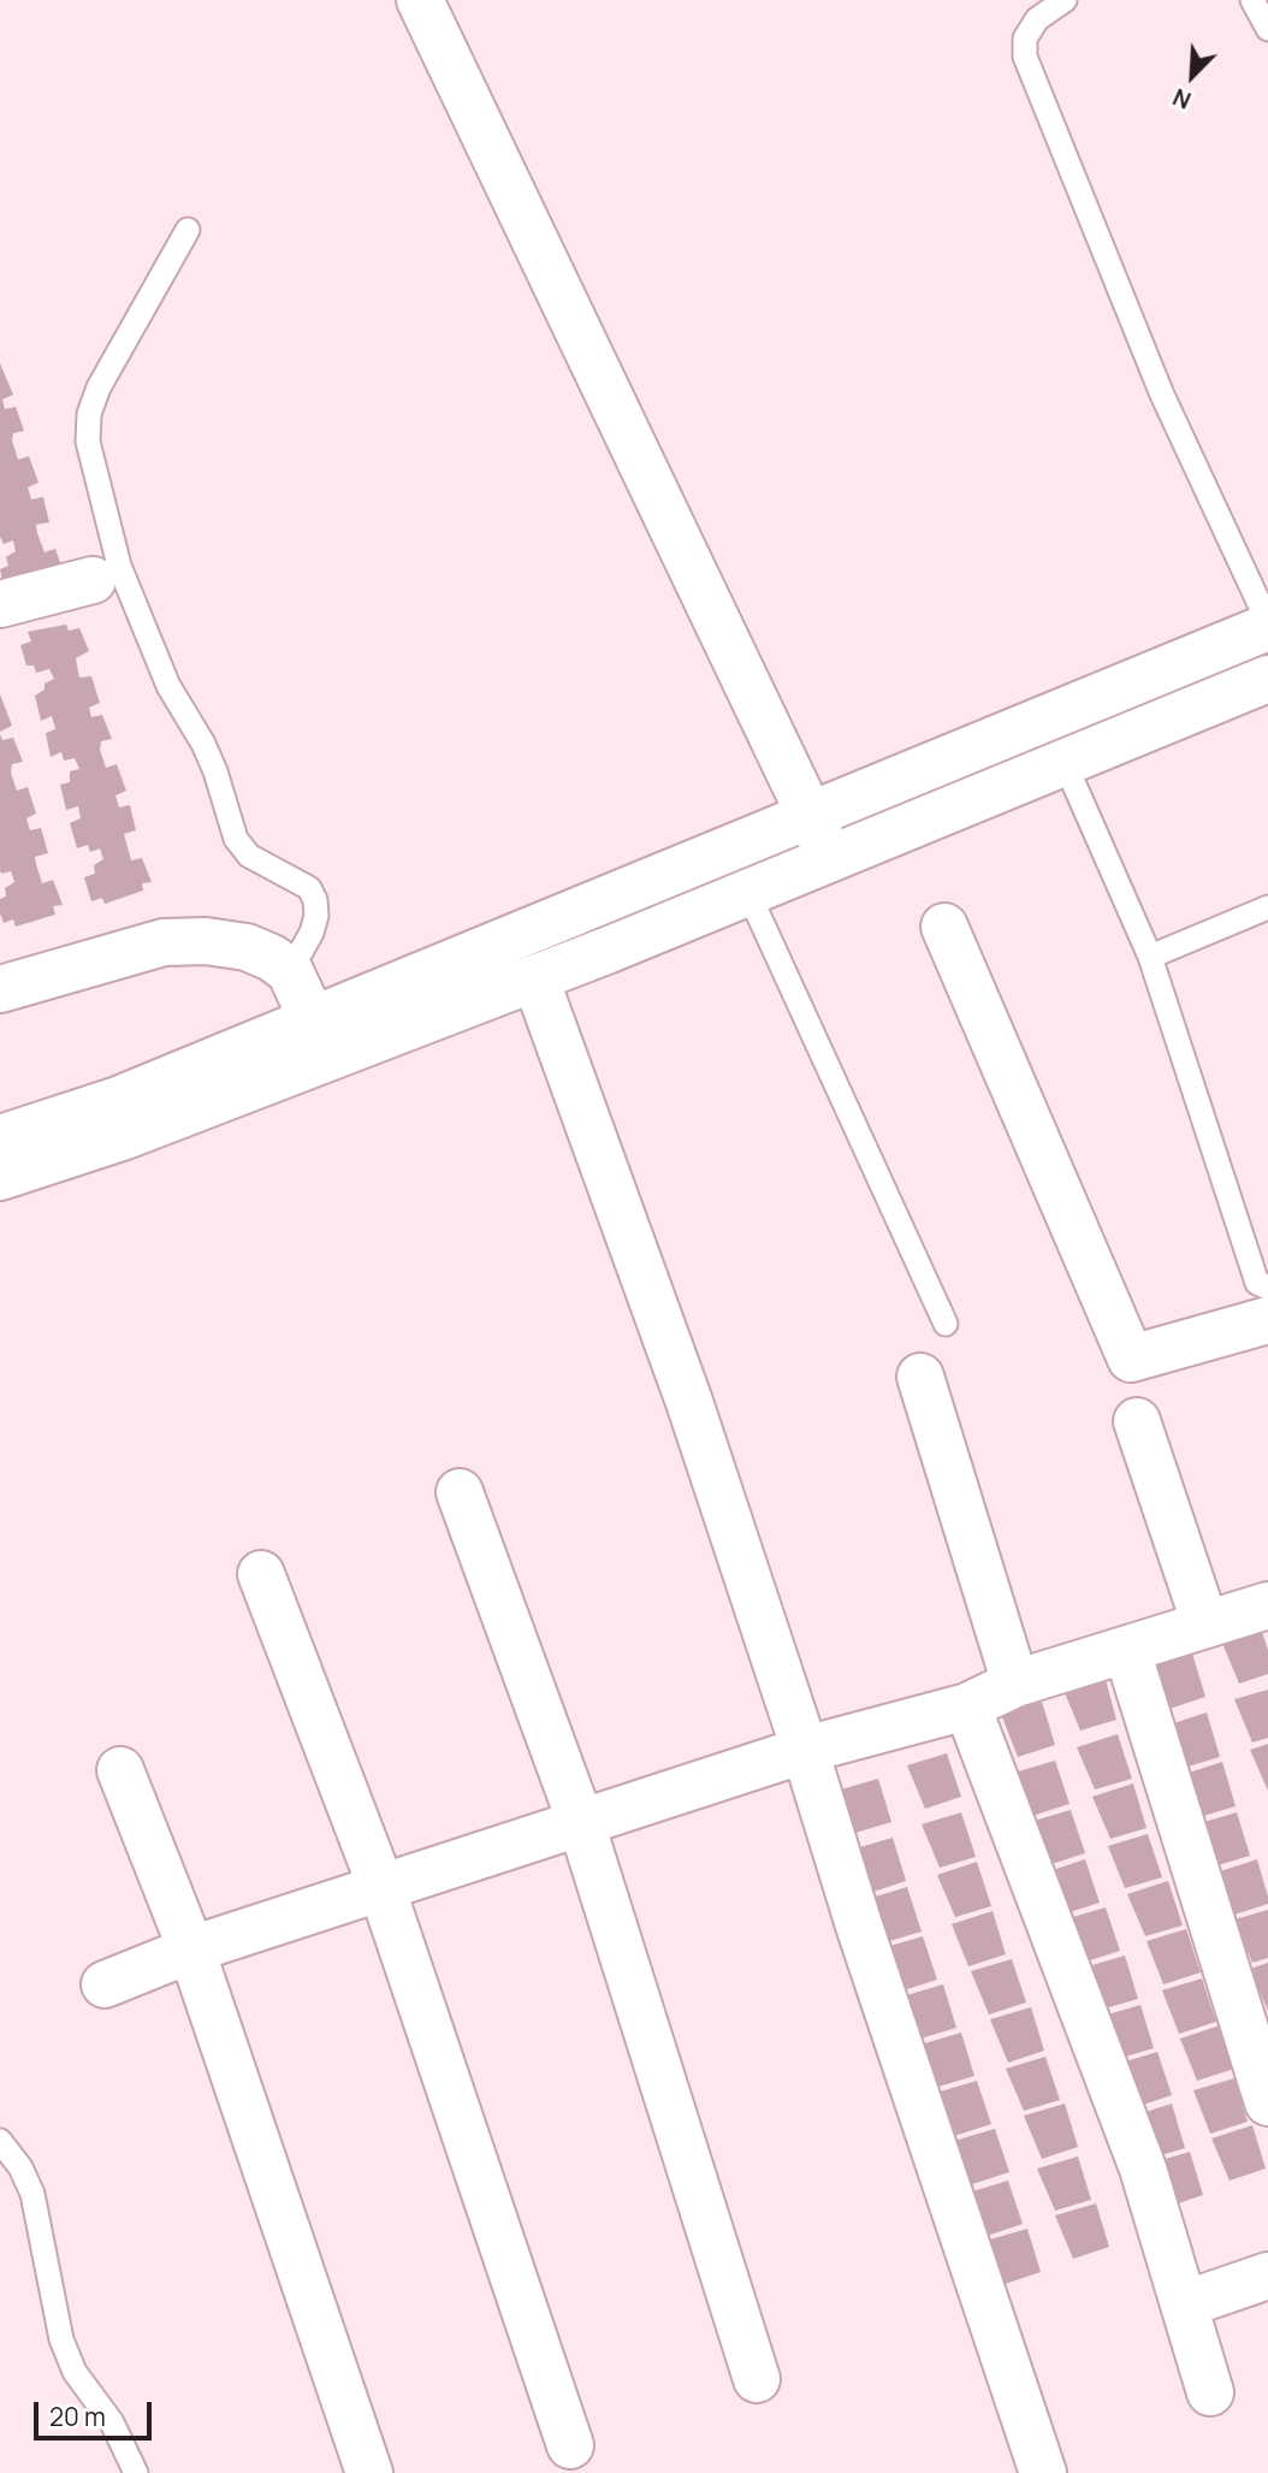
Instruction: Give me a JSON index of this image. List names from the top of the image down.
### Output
{
  "scale_bar": "20 m",
  "north": "bottom left"
}
